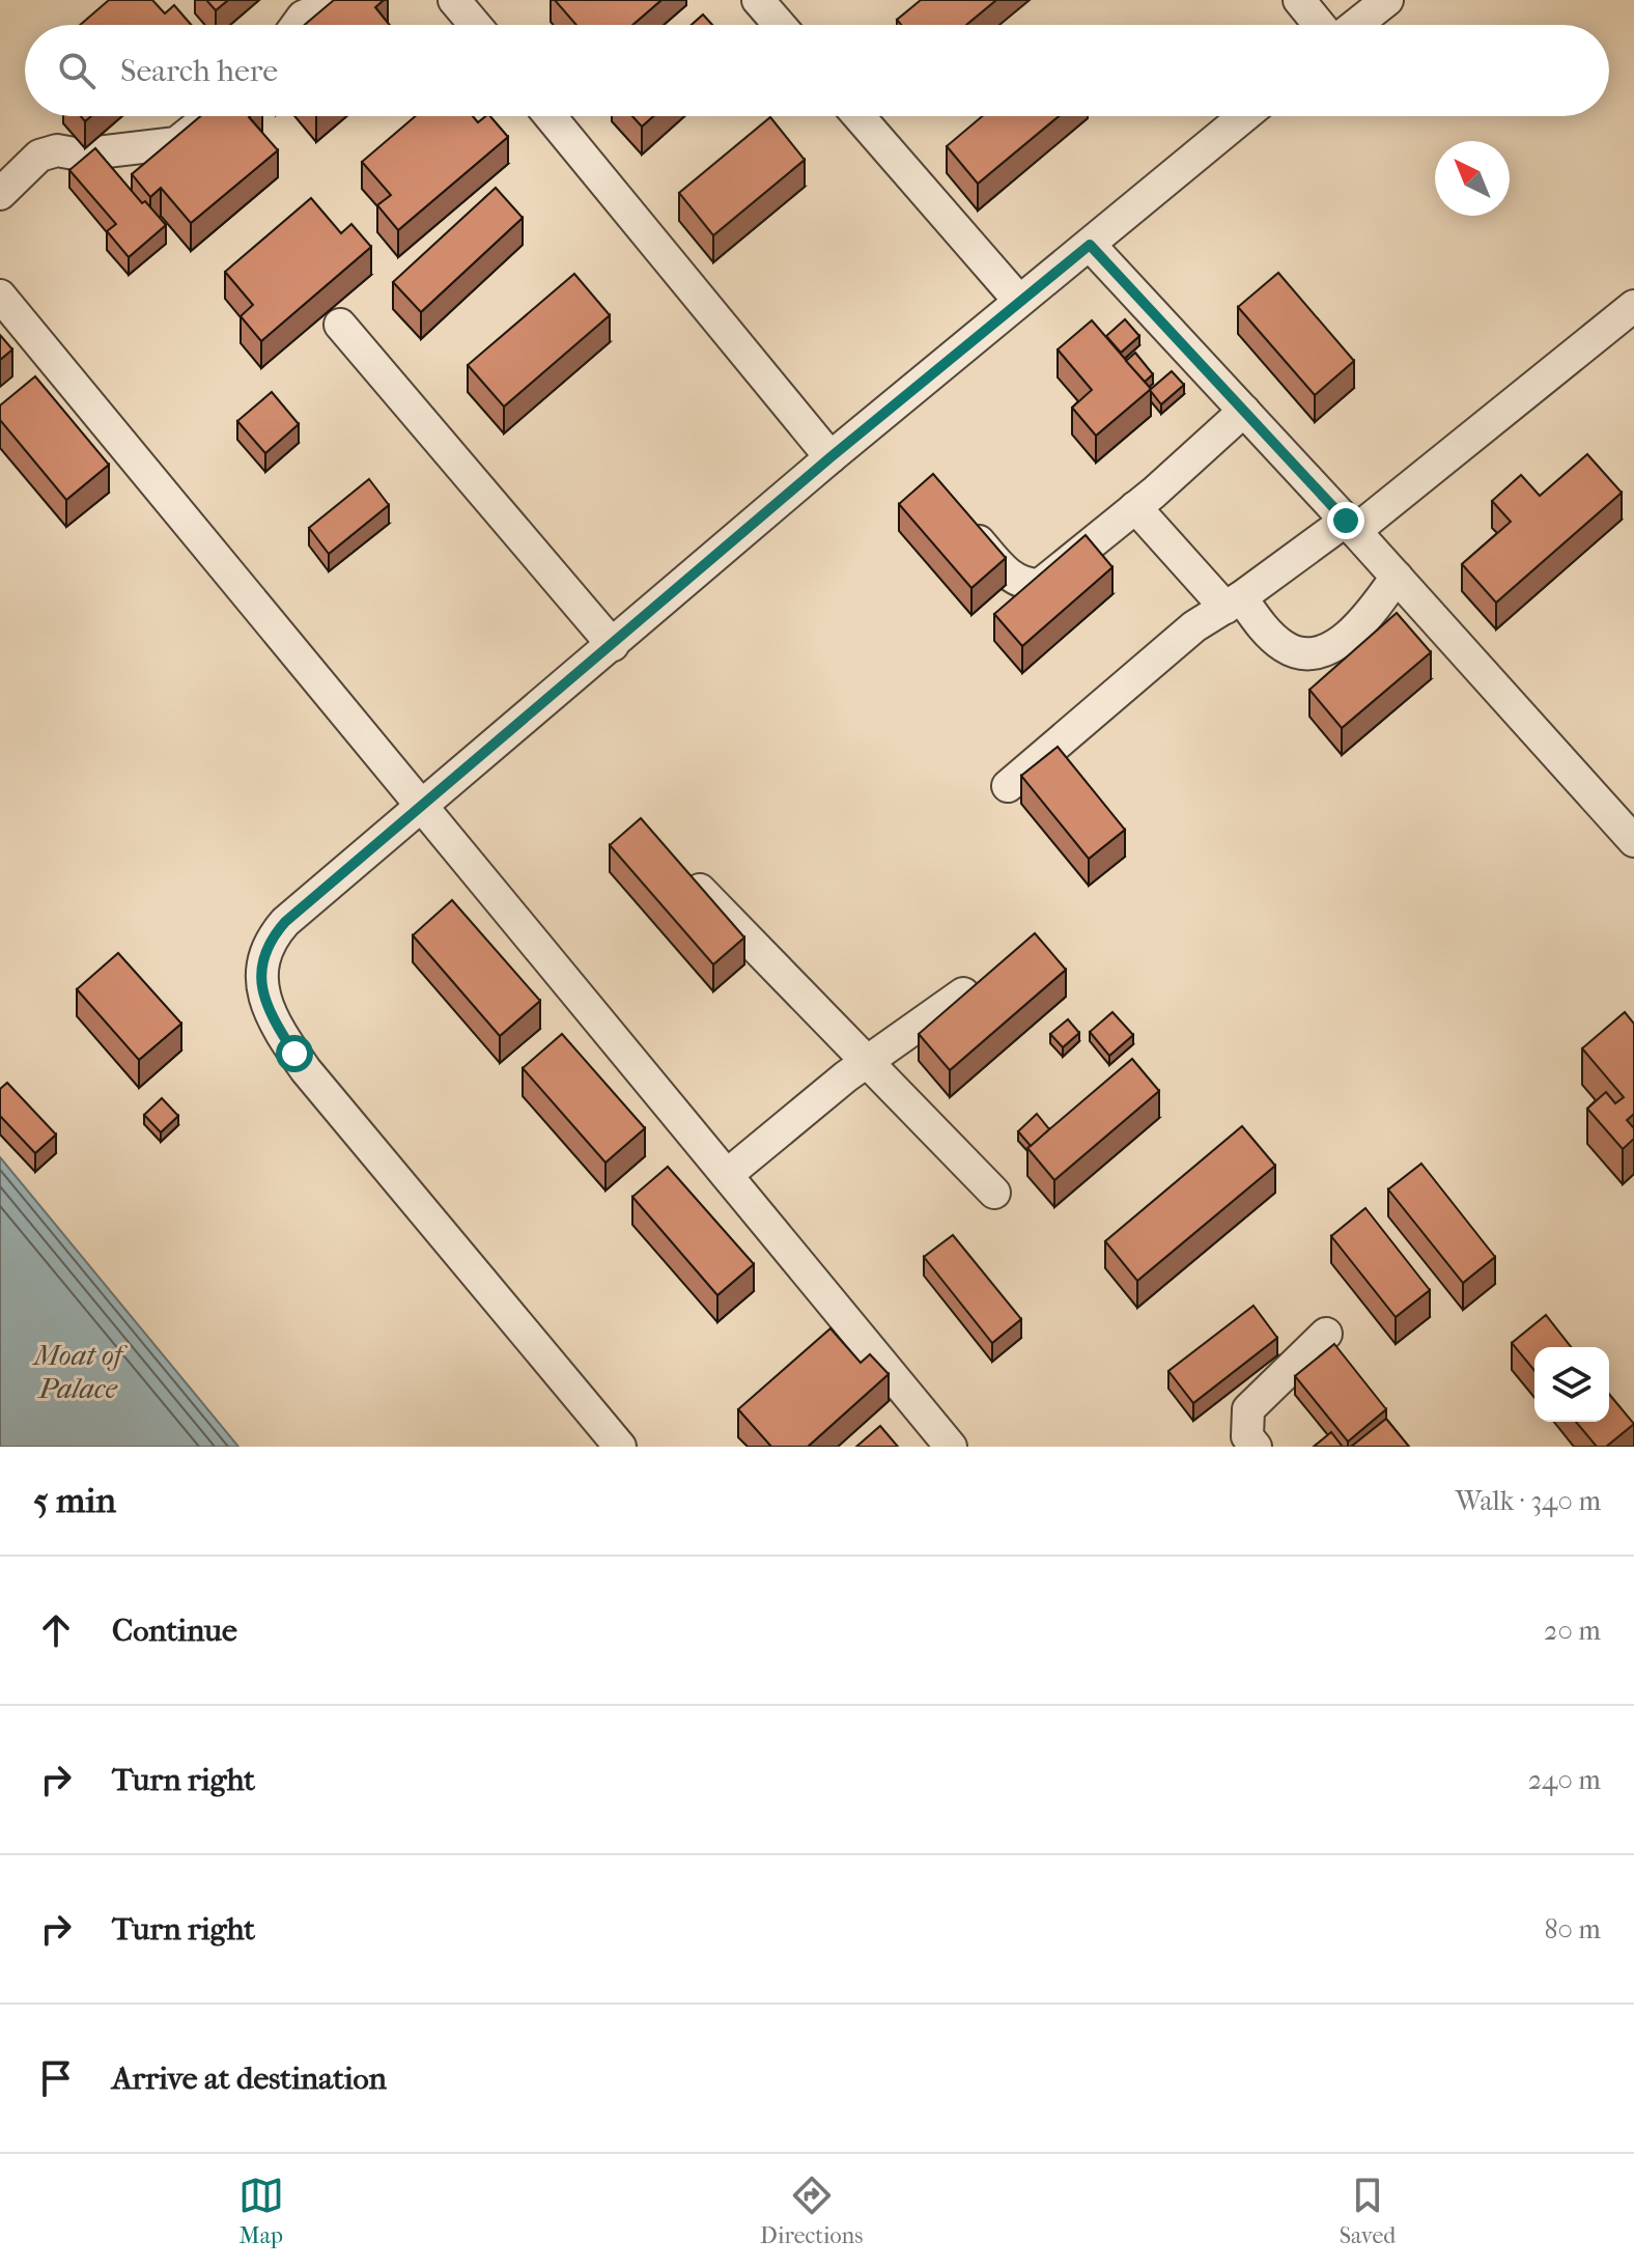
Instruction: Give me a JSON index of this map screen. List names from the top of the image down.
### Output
{
  "water": ["Moat of Palace"],
  "north": "top left",
  "page": {
    "search": "Search here",
    "heading": ["5 min", "Walk · 340 m"],
    "list": [
      ["Continue", "20 m"],
      ["Turn right", "240 m"],
      ["Turn right", "80 m"],
      "Arrive at destination"
    ],
    "nav": ["Map", "Directions", "Saved"]
  }
}
